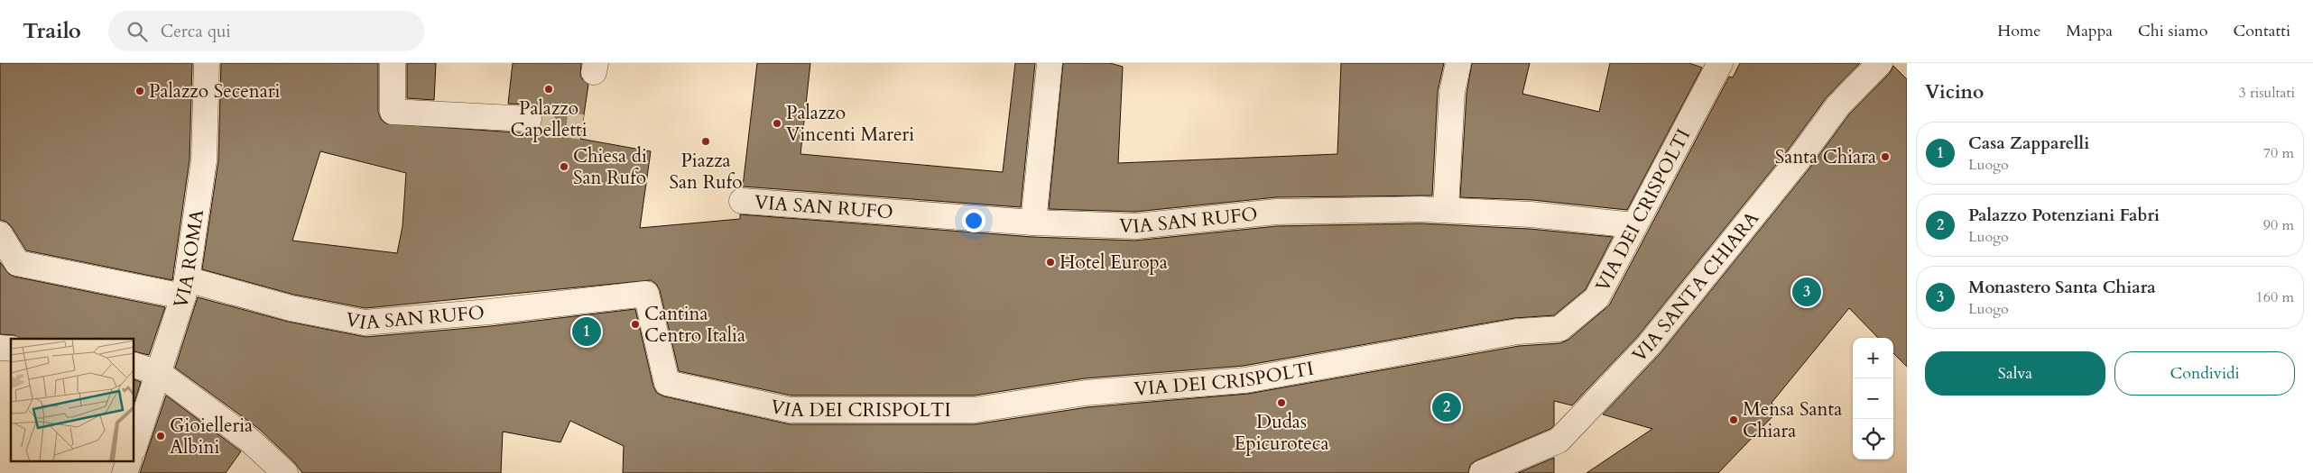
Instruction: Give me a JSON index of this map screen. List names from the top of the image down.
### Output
{
  "streets": {
    "street": [
      "VIA SAN RUFO",
      "VIA DEI CRISPOLTI",
      "VIA ROMA",
      "VIA SANTA CHIARA"
    ]
  },
  "crossings": [
    ["VIA SAN RUFO", "VIA DEI CRISPOLTI"],
    ["VIA SAN RUFO", "VIA ROMA"]
  ],
  "places": [
    "Palazzo Capelletti",
    "Palazzo Secenari",
    "Palazzo Vincenti Mareri",
    "Piazza San Rufo",
    "Santa Chiara",
    "Chiesa di San Rufo",
    "Hotel Europa",
    "Cantina Centro Italia",
    "Dudas Epicuroteca",
    "Mensa Santa Chiara",
    "Gioielleria Albini"
  ],
  "page": {
    "header": "Trailo",
    "search": "Cerca qui",
    "nav": [
      "Home",
      "Mappa",
      "Chi siamo",
      "Contatti"
    ],
    "heading": ["Vicino", "3 risultati"],
    "list": [
      {
        "mark": "1",
        "name": "Casa Zapparelli",
        "note": "Luogo",
        "value": "70 m"
      },
      {
        "mark": "2",
        "name": "Palazzo Potenziani Fabri",
        "note": "Luogo",
        "value": "90 m"
      },
      {
        "mark": "3",
        "name": "Monastero Santa Chiara",
        "note": "Luogo",
        "value": "160 m"
      }
    ],
    "pins": ["3", "1", "2"],
    "map_buttons": ["+", "−"],
    "buttons": ["Salva", "Condividi"]
  }
}
